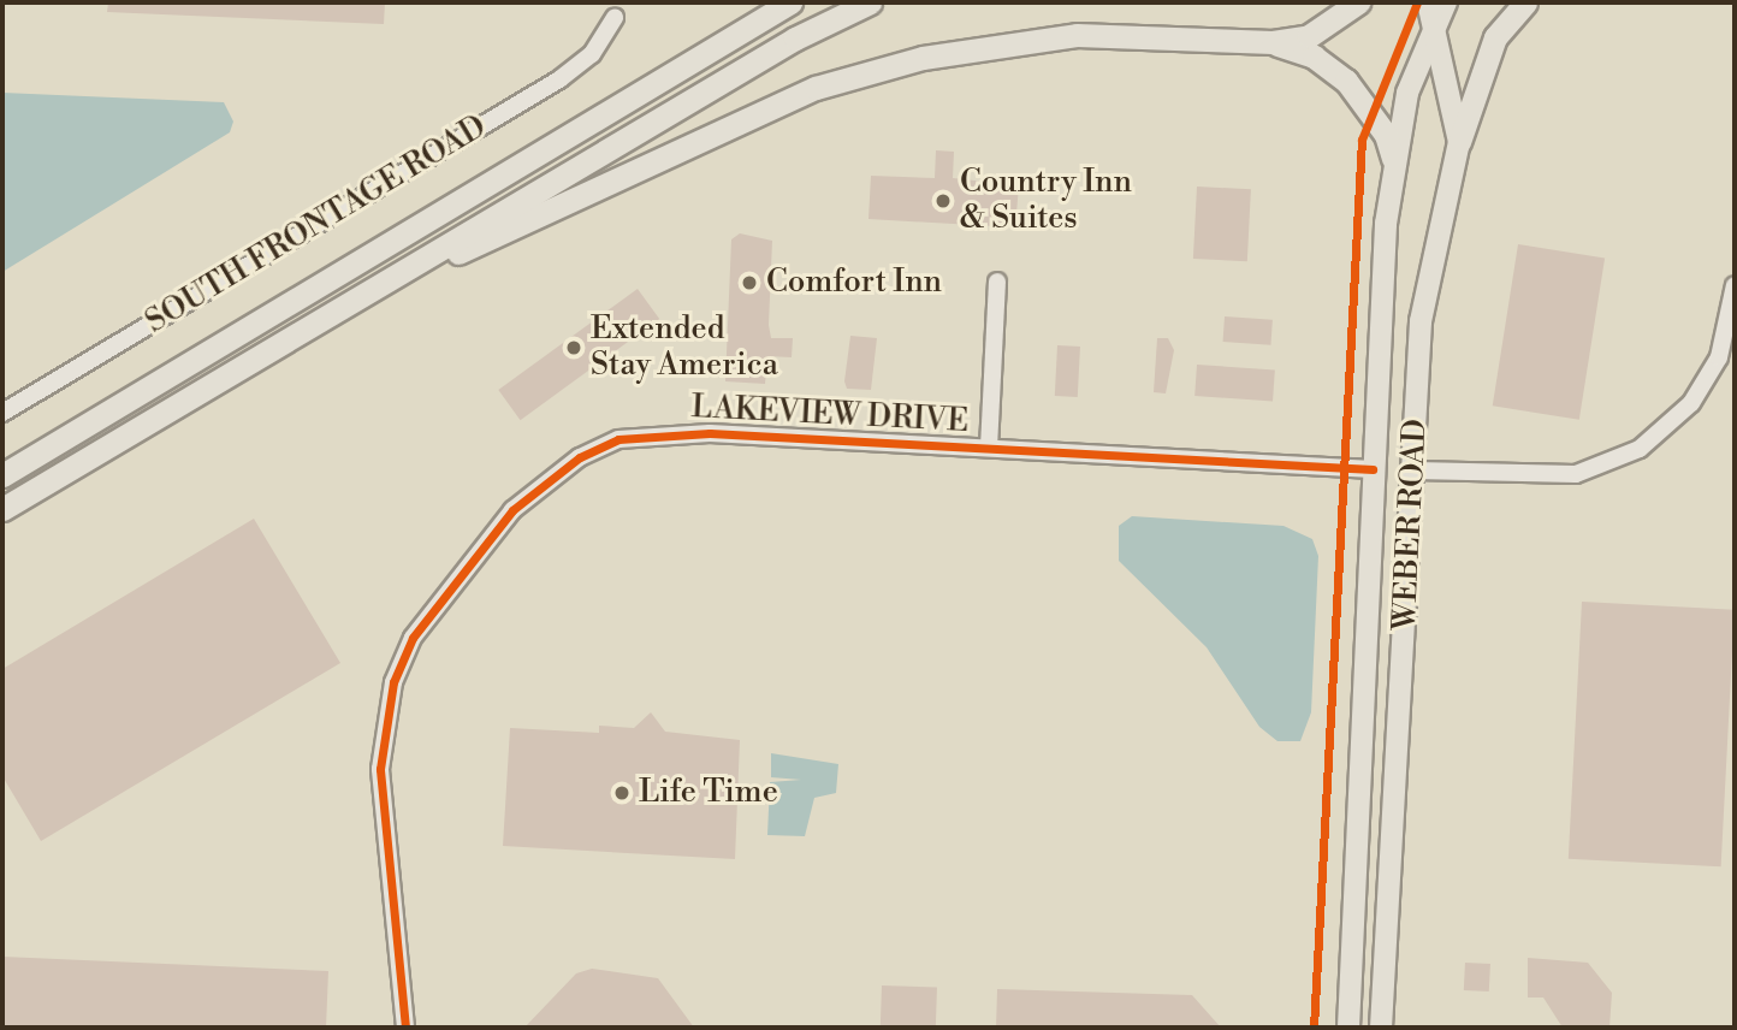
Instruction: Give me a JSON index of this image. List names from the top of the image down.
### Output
{
  "streets": {
    "main road": ["WEBER ROAD"],
    "street": ["SOUTH FRONTAGE ROAD", "LAKEVIEW DRIVE"]
  },
  "crossings": [
    ["LAKEVIEW DRIVE", "WEBER ROAD"]
  ],
  "places": [
    "Country Inn & Suites",
    "Comfort Inn",
    "Extended Stay America",
    "Life Time"
  ]
}
